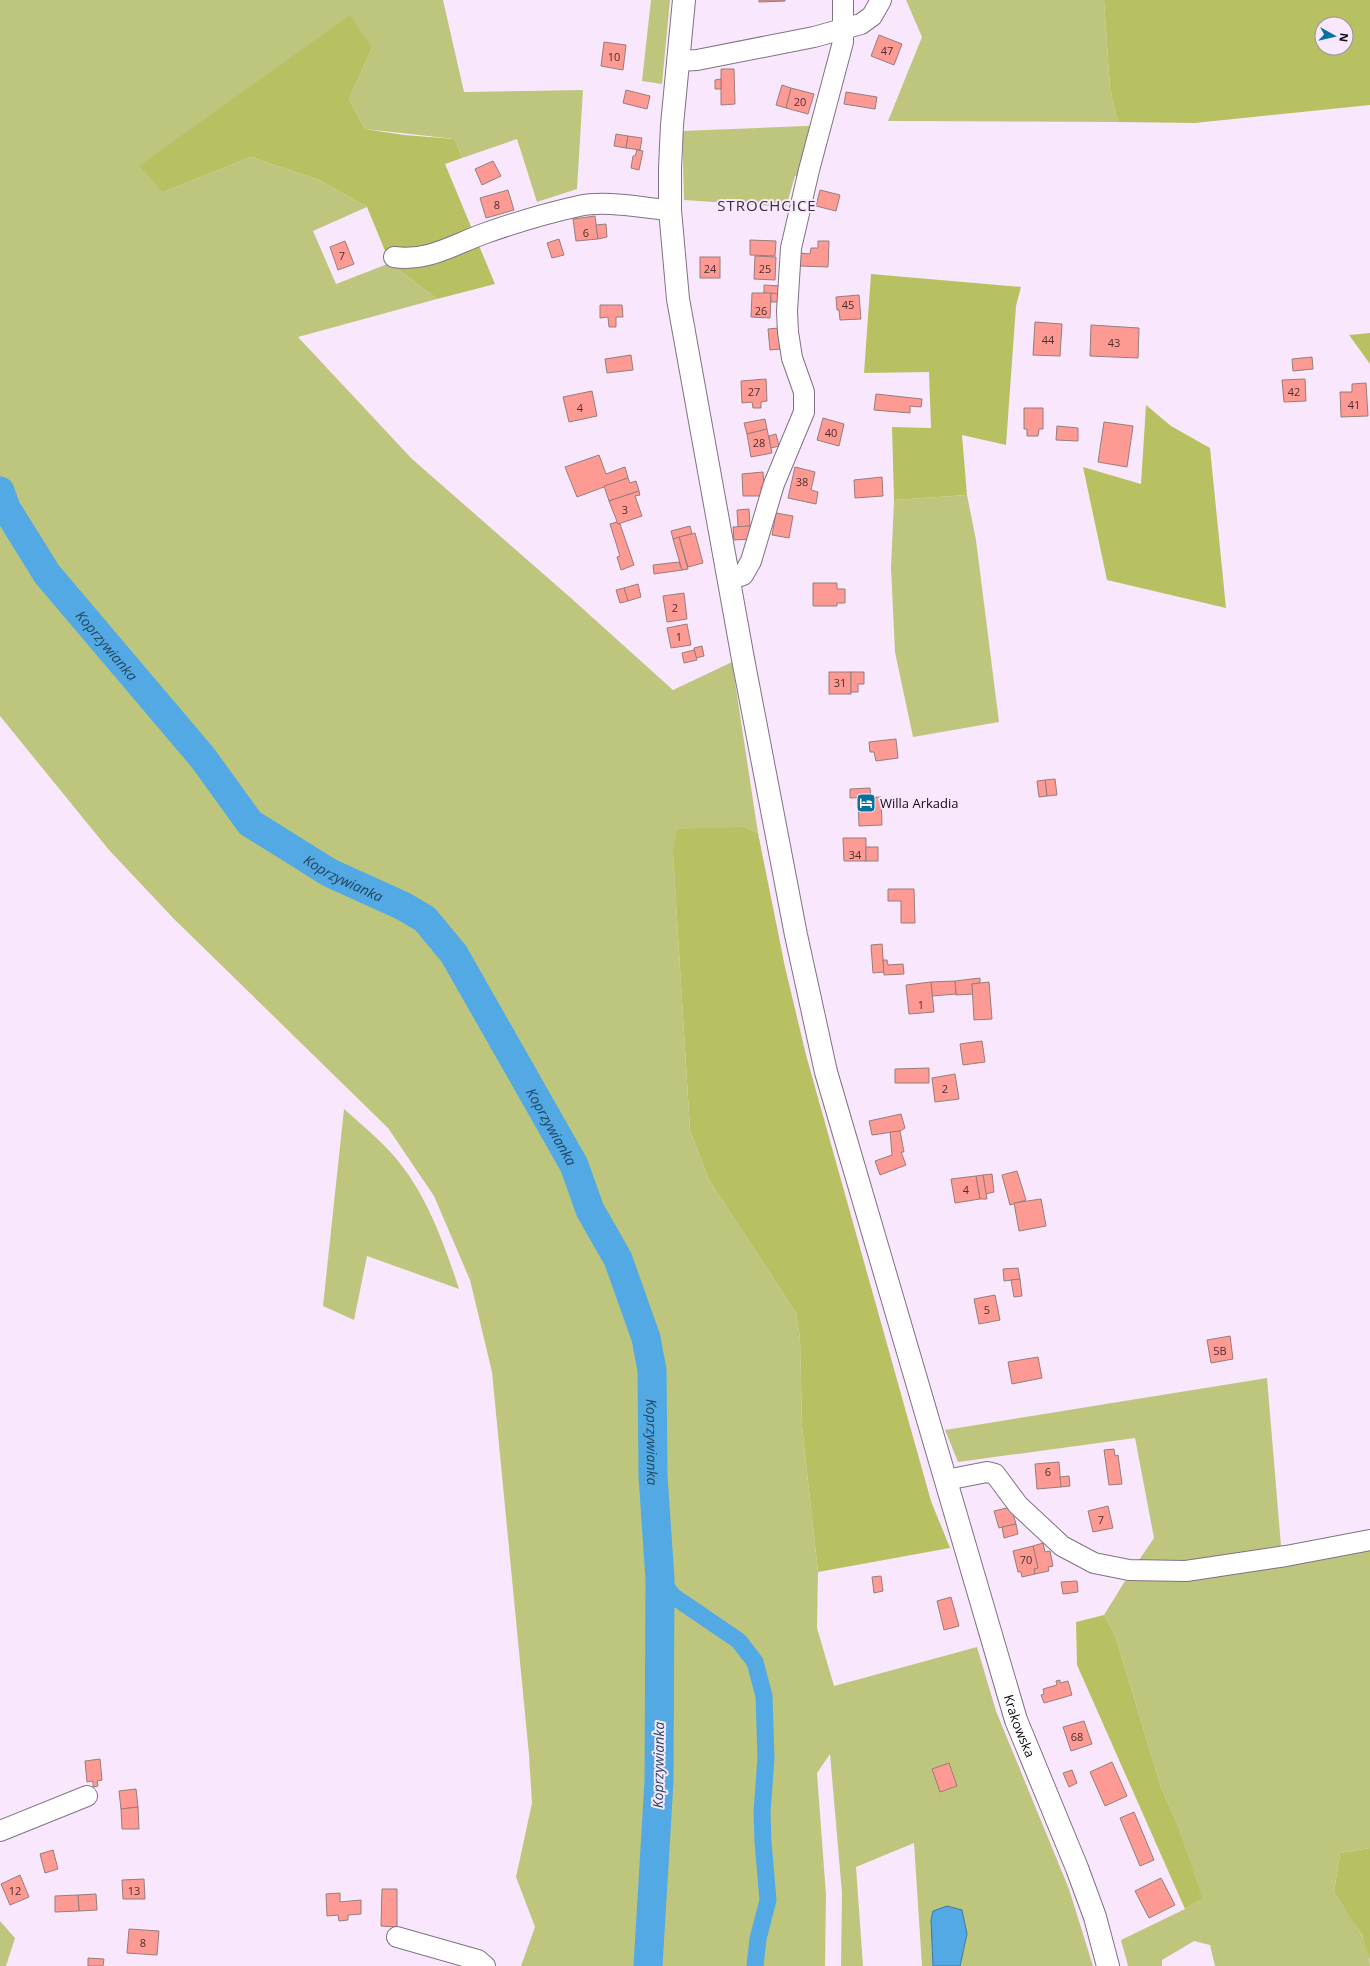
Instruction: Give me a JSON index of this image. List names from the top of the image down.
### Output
{
  "streets": {
    "main road": ["Krakowska"]
  },
  "districts": ["STROCHCICE"],
  "water": ["Koprzywianka"],
  "places": {
    "hotel": ["Willa Arkadia"]
  },
  "house_numbers": [
    "47",
    "10",
    "20",
    "8",
    "6",
    "7",
    "24",
    "25",
    "45",
    "26",
    "44",
    "43",
    "27",
    "42",
    "41",
    "4",
    "40",
    "28",
    "38",
    "3",
    "2",
    "1",
    "31",
    "34",
    "1",
    "2",
    "4",
    "5",
    "5B",
    "6",
    "7",
    "70",
    "68",
    "12",
    "13",
    "8"
  ],
  "north": "right"
}
